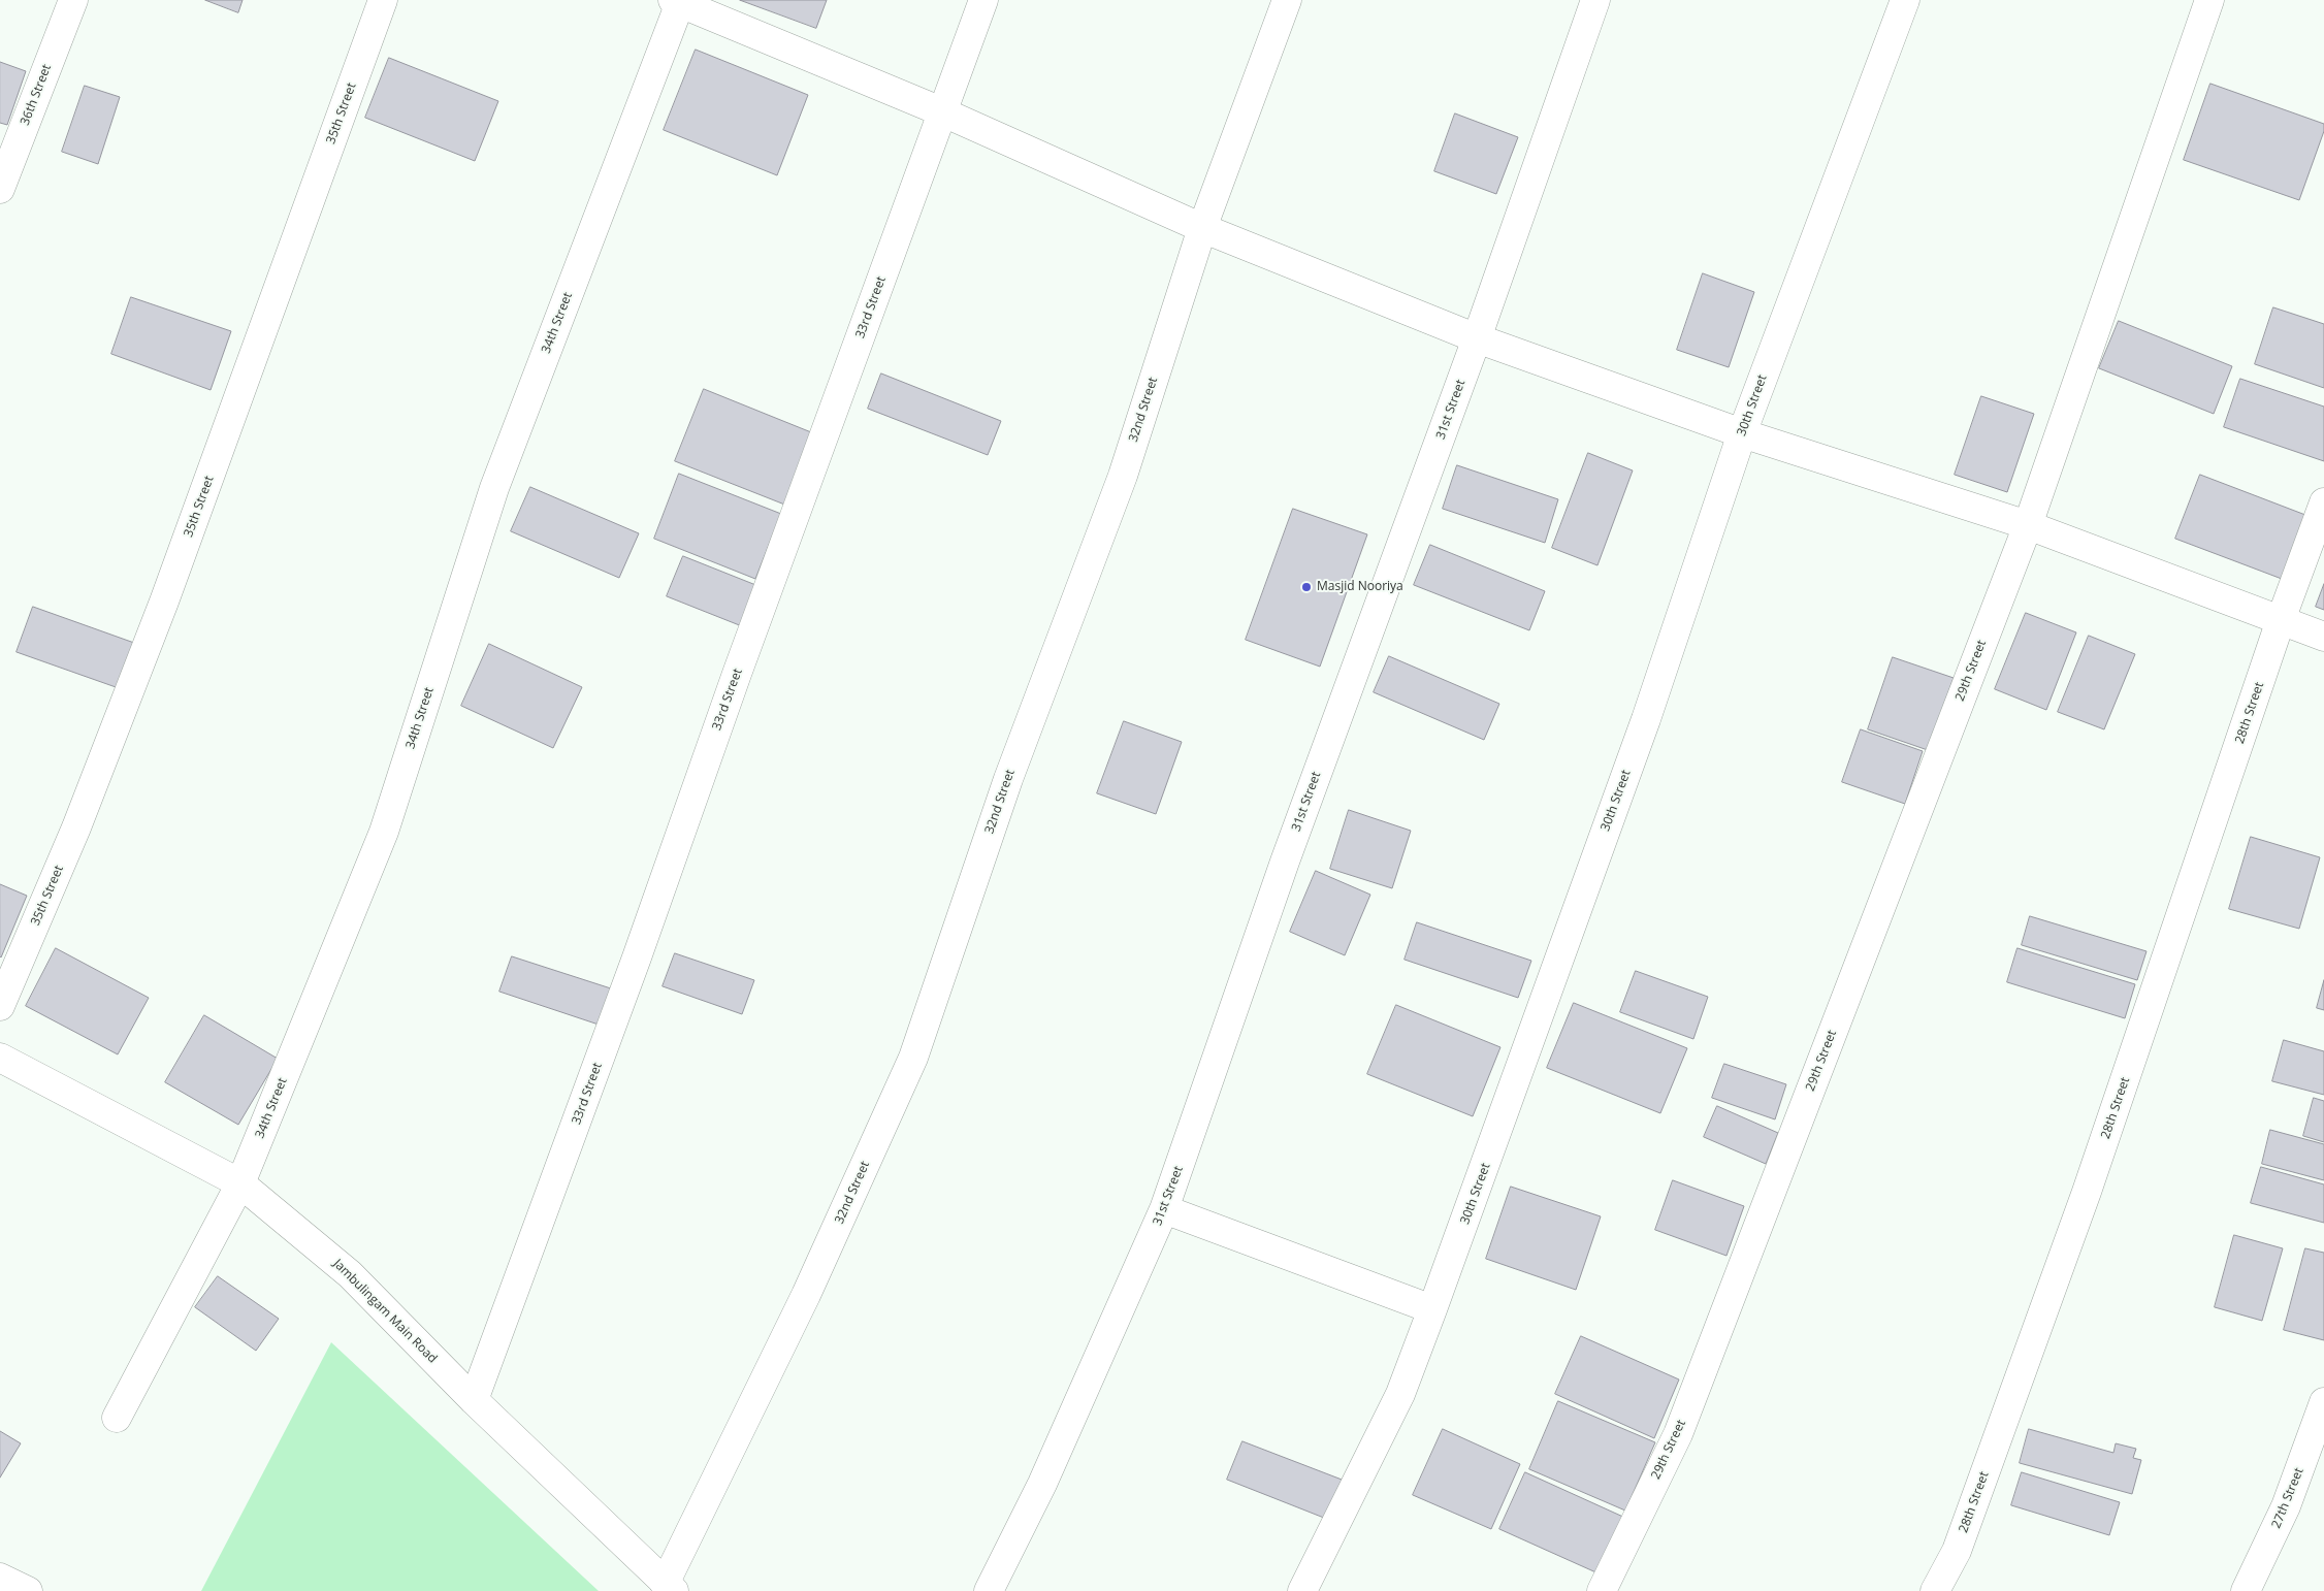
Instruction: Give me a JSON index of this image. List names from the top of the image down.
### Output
{
  "streets": {
    "street": [
      "36th Street",
      "35th Street",
      "33rd Street",
      "34th Street",
      "30th Street",
      "32nd Street",
      "31st Street",
      "29th Street",
      "28th Street",
      "Jambulingam Main Road",
      "27th Street"
    ]
  },
  "crossings": [
    ["33rd Street", "Jambulingam Main Road"],
    ["34th Street", "Jambulingam Main Road"],
    ["32nd Street", "Jambulingam Main Road"]
  ],
  "places": ["Masjid Nooriya"]
}
